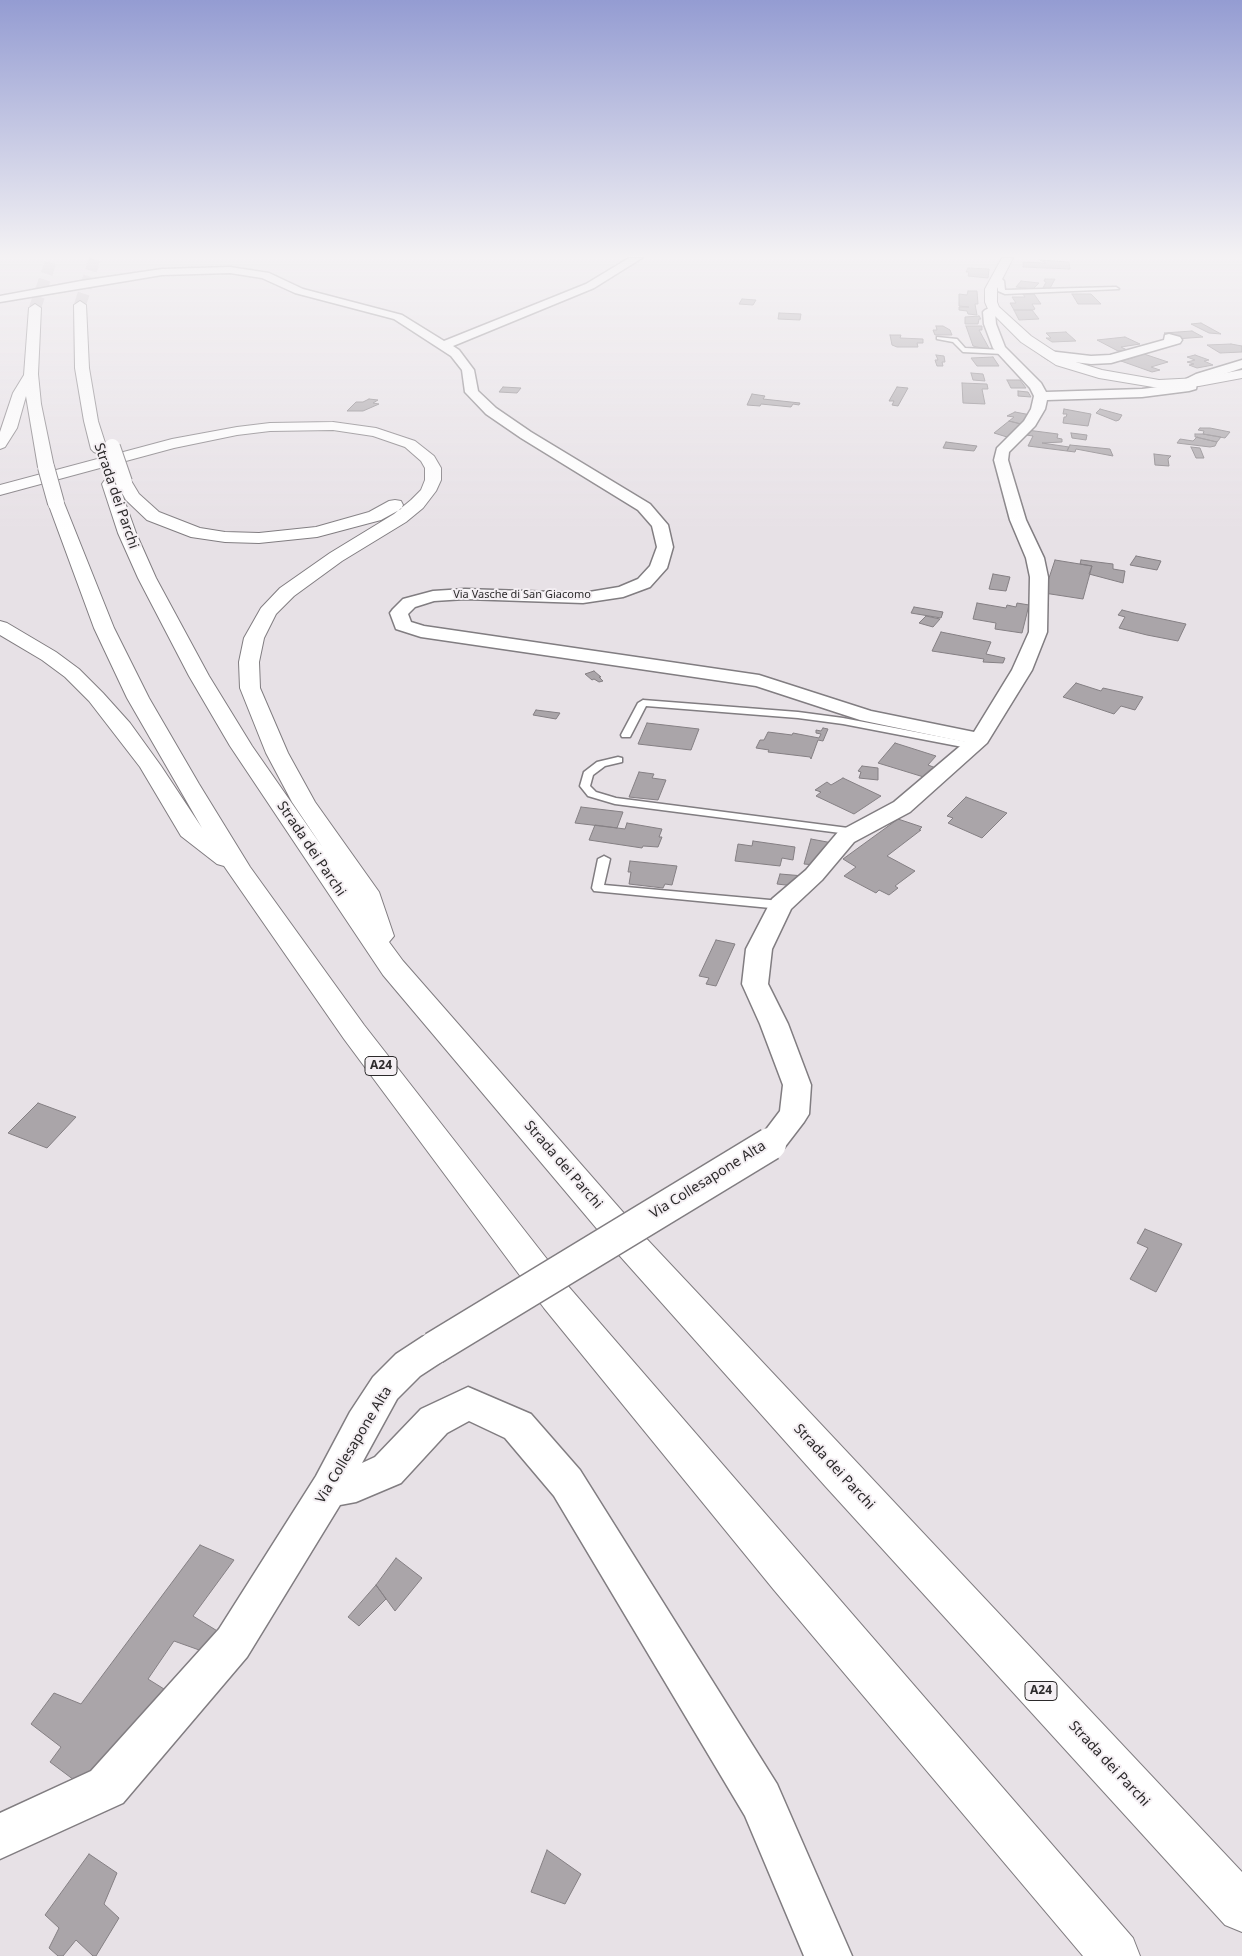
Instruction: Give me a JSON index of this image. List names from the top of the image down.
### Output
{
  "streets": {
    "main road": ["Strada dei Parchi", "A24"],
    "street": ["Via Vasche di San Giacomo", "Via Collesapone Alta"]
  },
  "crossings": [
    ["Via Vasche di San Giacomo", "Via Collesapone Alta"]
  ]
}
